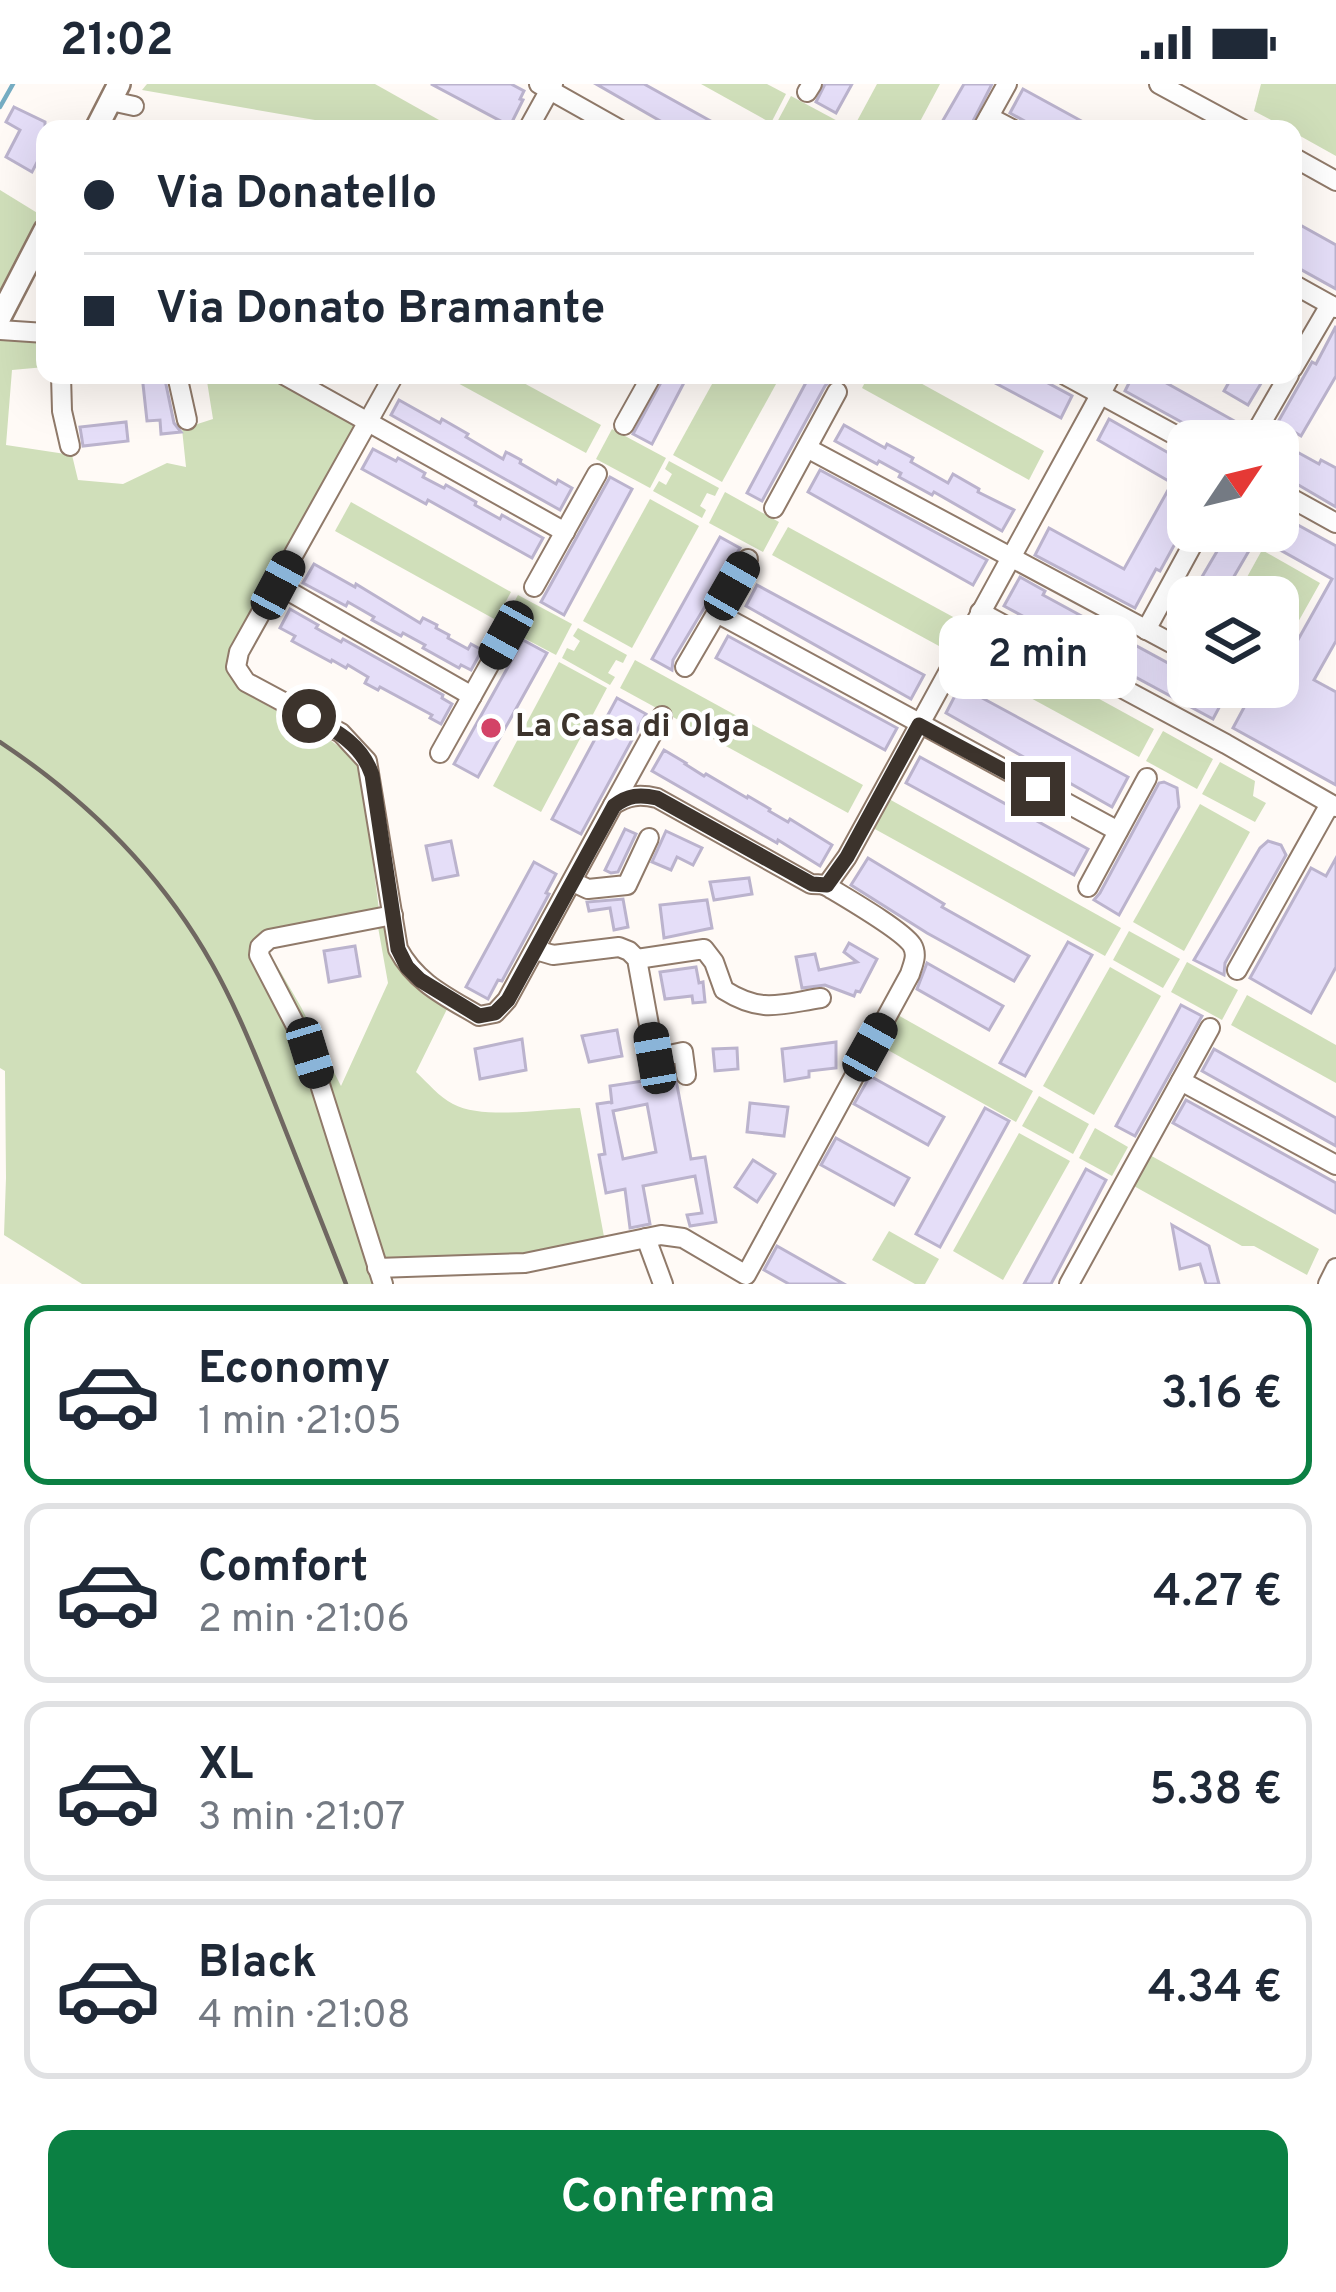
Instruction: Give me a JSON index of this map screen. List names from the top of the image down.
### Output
{
  "places": ["La Casa di Olga"],
  "north": "top right",
  "page": {
    "status": "21:02",
    "banner": ["Via Donatello", "Via Donato Bramante"],
    "bubble": "2 min",
    "list": [
      {
        "name": "Economy",
        "note": "1 min · 21:05",
        "value": "3.16 €"
      },
      {
        "name": "Comfort",
        "note": "2 min · 21:06",
        "value": "4.27 €"
      },
      {
        "name": "XL",
        "note": "3 min · 21:07",
        "value": "5.38 €"
      },
      {
        "name": "Black",
        "note": "4 min · 21:08",
        "value": "4.34 €"
      }
    ],
    "buttons": "Conferma"
  }
}
